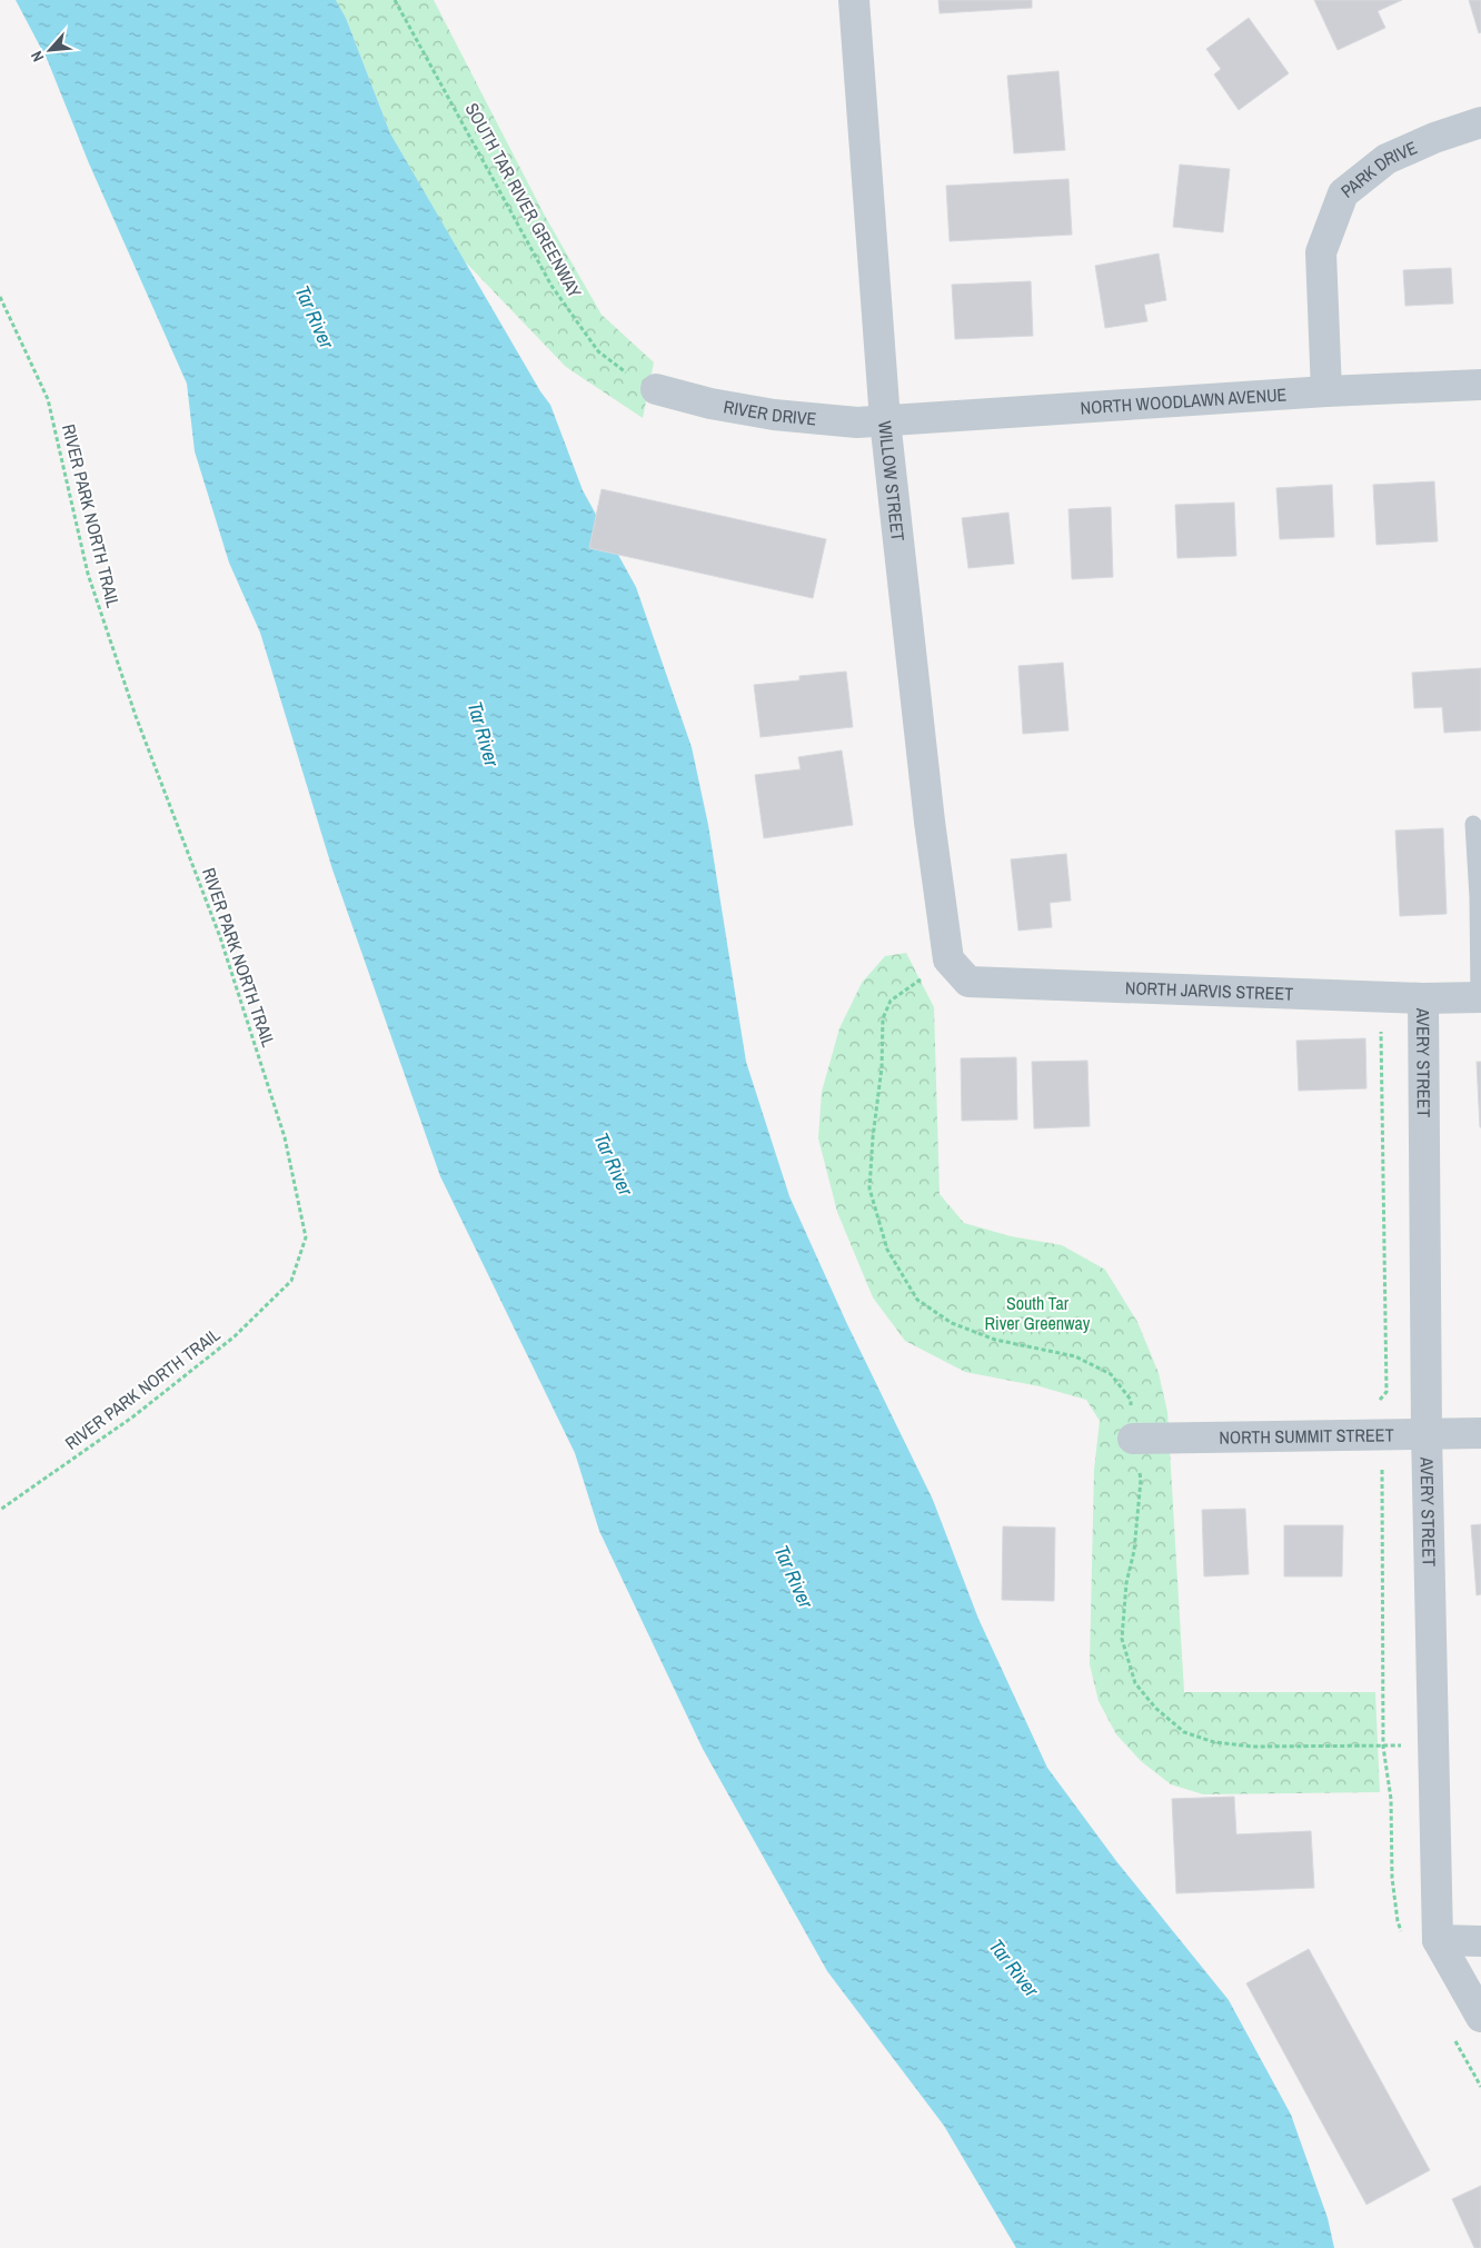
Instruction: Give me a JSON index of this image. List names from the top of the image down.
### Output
{
  "streets": {
    "street": [
      "PARK DRIVE",
      "NORTH WOODLAWN AVENUE",
      "RIVER DRIVE",
      "WILLOW STREET",
      "NORTH JARVIS STREET",
      "AVERY STREET",
      "NORTH SUMMIT STREET"
    ],
    "path": ["SOUTH TAR RIVER GREENWAY", "RIVER PARK NORTH TRAIL"]
  },
  "crossings": [
    ["PARK DRIVE", "NORTH WOODLAWN AVENUE"],
    ["SOUTH TAR RIVER GREENWAY", "RIVER DRIVE"],
    ["NORTH WOODLAWN AVENUE", "RIVER DRIVE"],
    ["NORTH WOODLAWN AVENUE", "WILLOW STREET"],
    ["RIVER DRIVE", "WILLOW STREET"],
    ["WILLOW STREET", "NORTH JARVIS STREET"],
    ["NORTH JARVIS STREET", "AVERY STREET"],
    ["AVERY STREET", "NORTH SUMMIT STREET"]
  ],
  "water": ["Tar River"],
  "parks": ["South Tar River Greenway"],
  "north": "bottom left"
}
